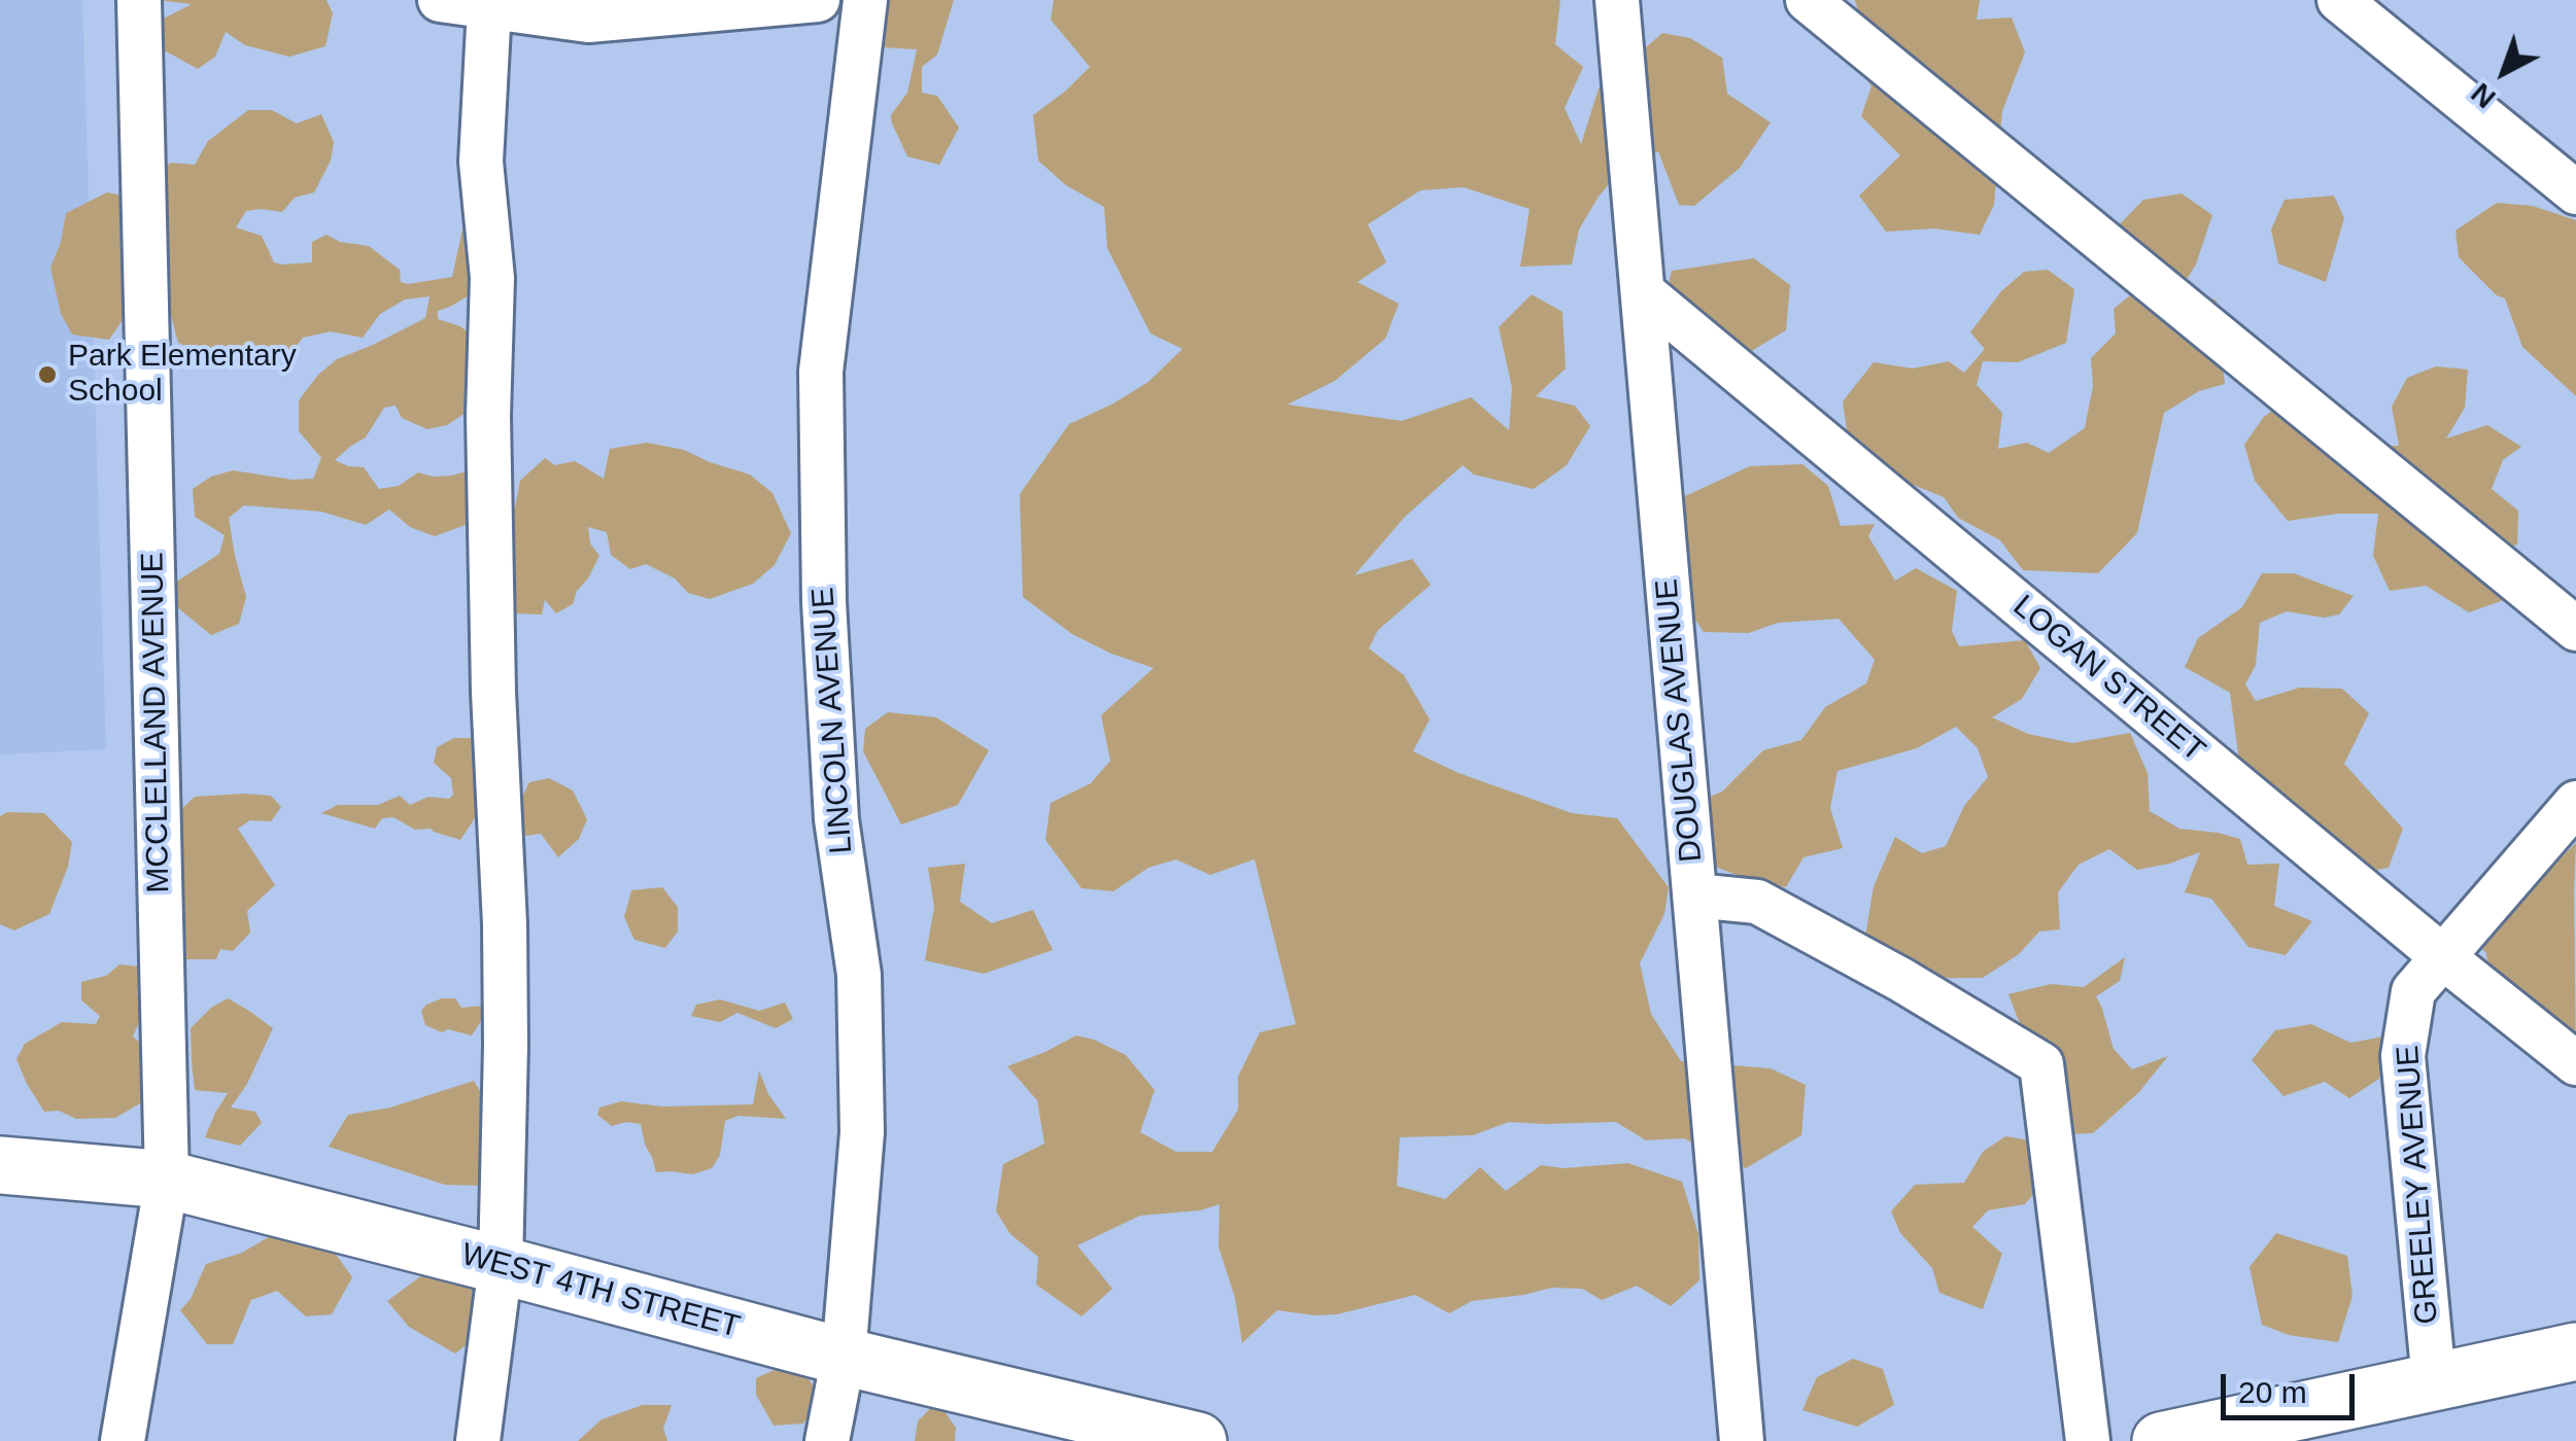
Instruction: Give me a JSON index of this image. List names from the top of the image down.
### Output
{
  "streets": {
    "main road": ["WEST 4TH STREET"],
    "street": [
      "LOGAN STREET",
      "LINCOLN AVENUE",
      "DOUGLAS AVENUE",
      "MCCLELLAND AVENUE",
      "GREELEY AVENUE"
    ]
  },
  "crossings": [
    ["LOGAN STREET", "DOUGLAS AVENUE"],
    ["LOGAN STREET", "GREELEY AVENUE"],
    ["LINCOLN AVENUE", "WEST 4TH STREET"],
    ["MCCLELLAND AVENUE", "WEST 4TH STREET"]
  ],
  "places": ["Park Elementary School"],
  "scale_bar": "20 m",
  "north": "bottom left"
}
